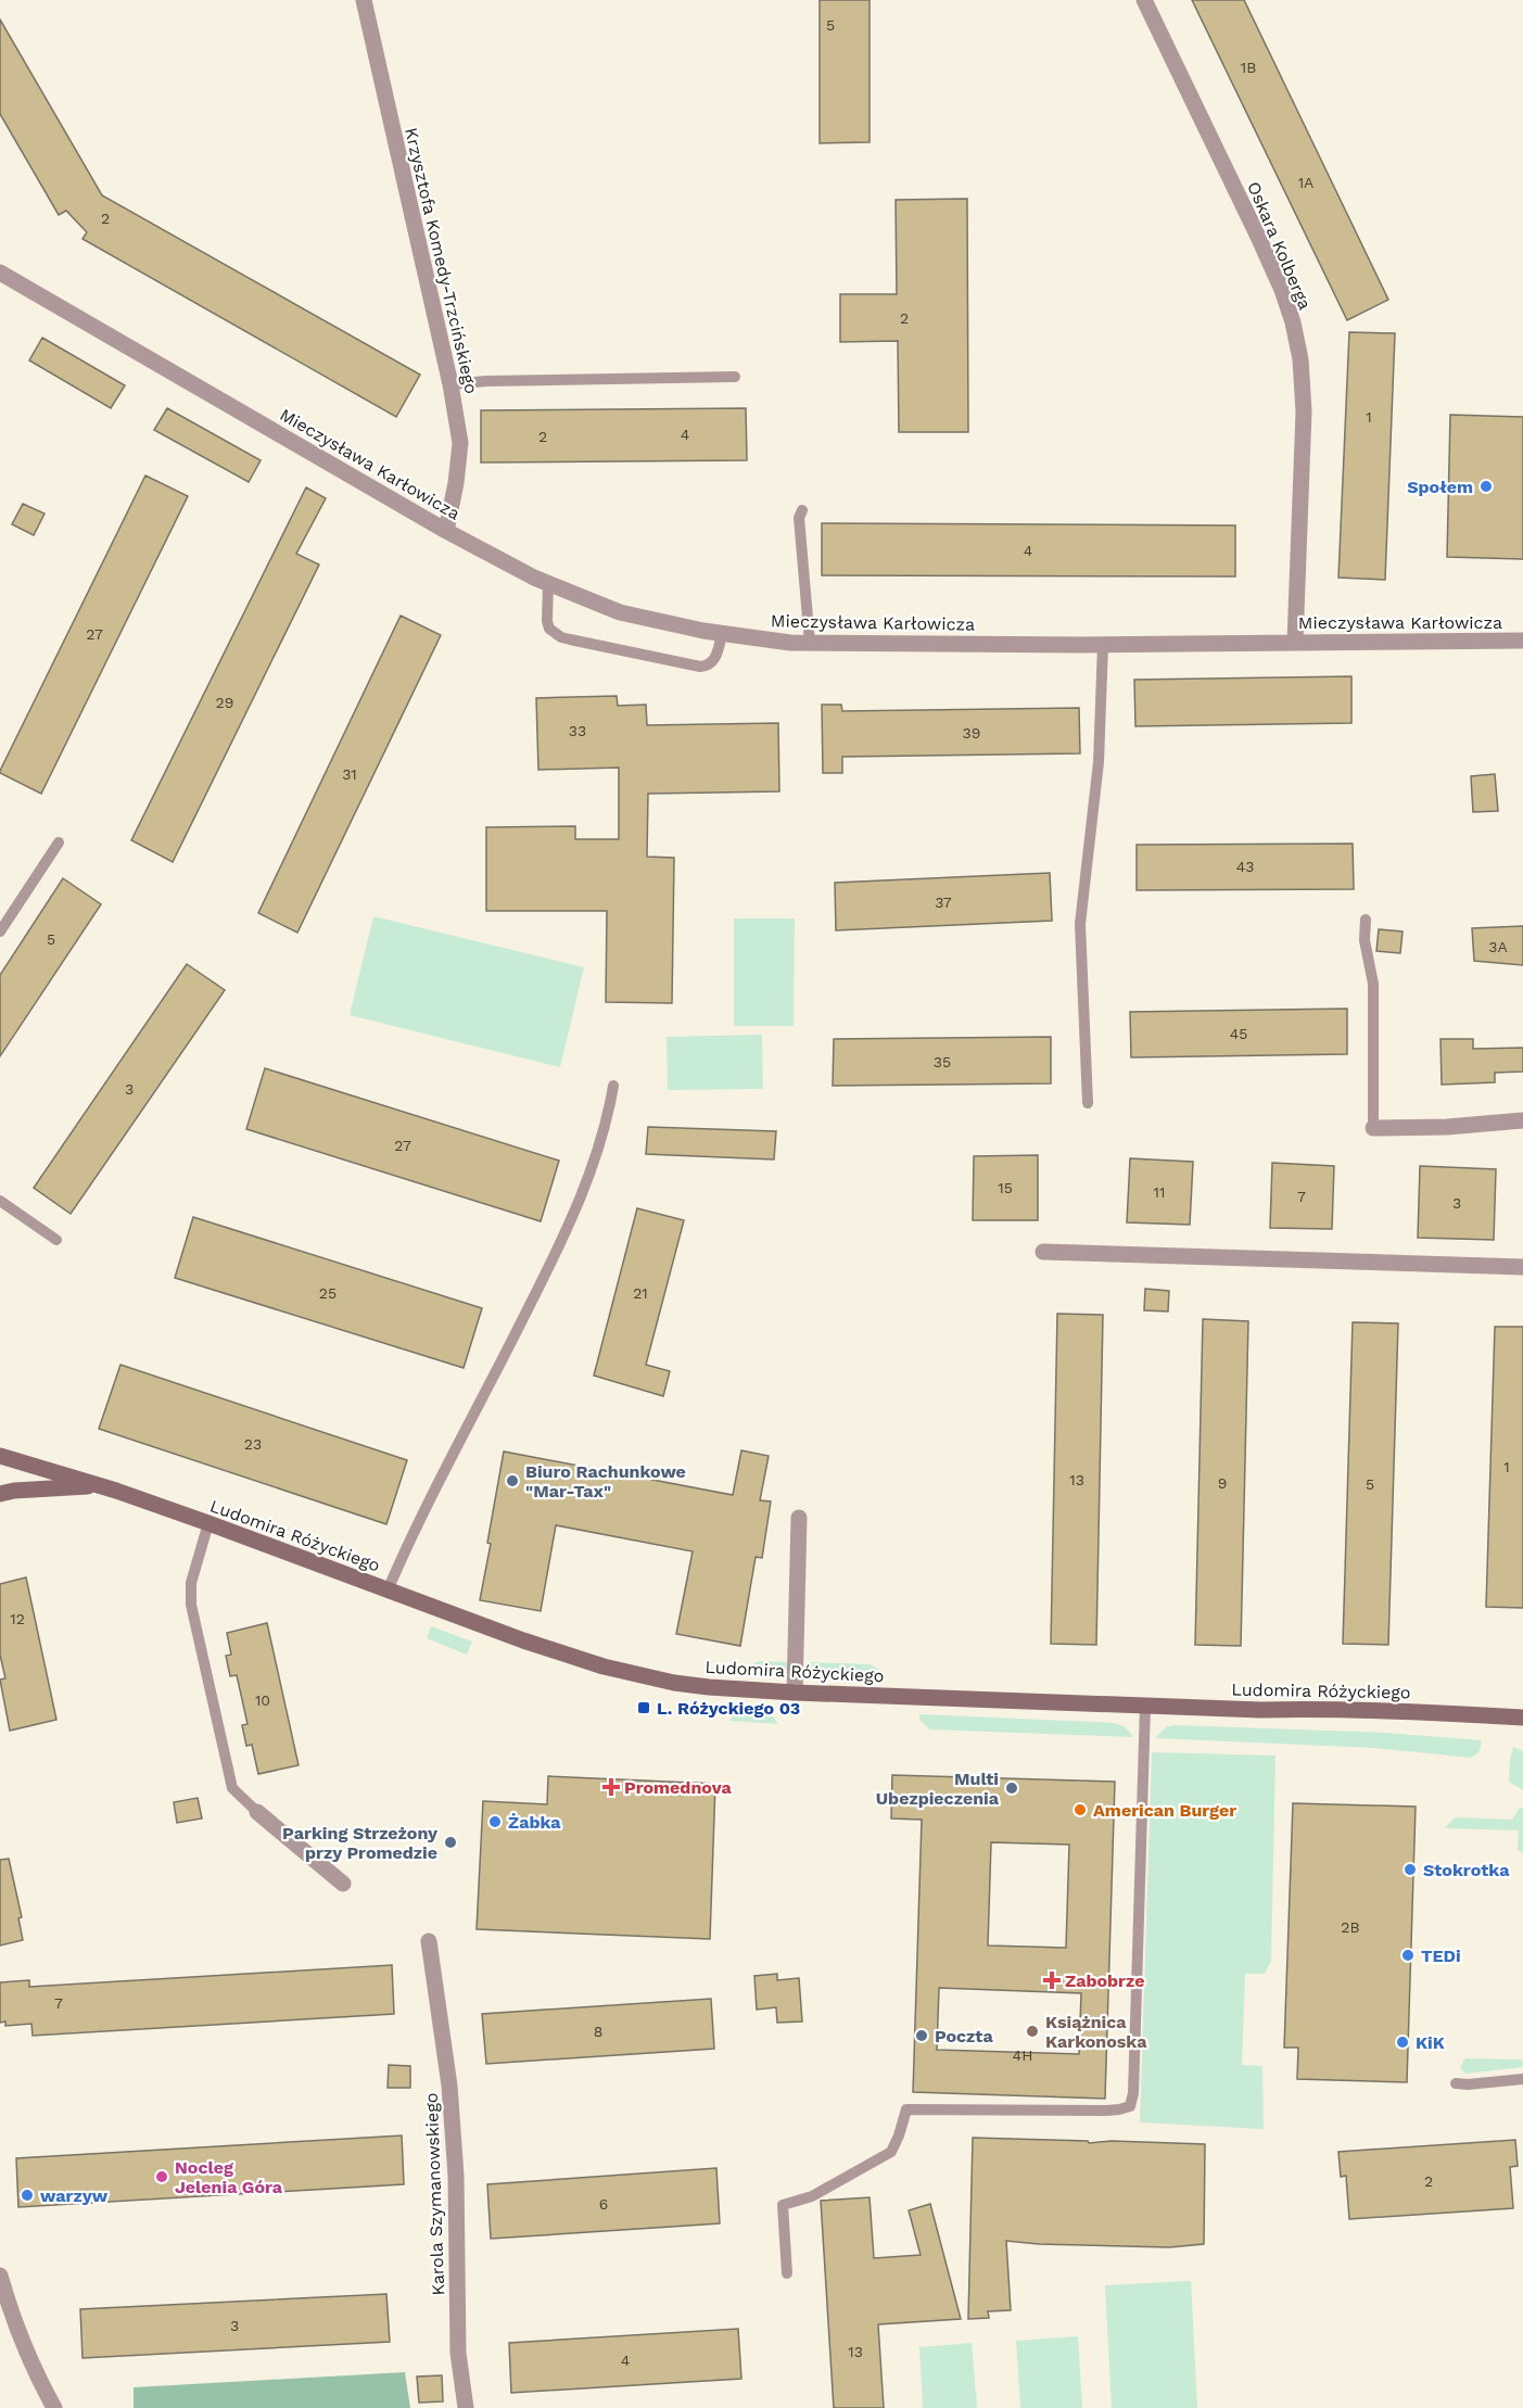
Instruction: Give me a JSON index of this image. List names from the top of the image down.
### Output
{
  "streets": {
    "street": [
      "Oskara Kolberga",
      "Krzysztofa Komedy-Trzcińskiego",
      "Mieczysława Karłowicza",
      "Ludomira Różyckiego",
      "Karola Szymanowskiego"
    ]
  },
  "crossings": [
    ["Oskara Kolberga", "Mieczysława Karłowicza"],
    ["Krzysztofa Komedy-Trzcińskiego", "Mieczysława Karłowicza"]
  ],
  "places": {
    "other": [
      "Społem",
      "Biuro Rachunkowe \"Mar-Tax\"",
      "Multi Ubezpieczenia",
      "American Burger",
      "Żabka",
      "Parking Strzeżony przy Promedzie",
      "Stokrotka",
      "TEDi",
      "Książnica Karkonoska",
      "Poczta",
      "KiK",
      "Nocleg Jelenia Góra",
      "warzyw"
    ],
    "transit": ["L. Różyckiego 03"],
    "health": ["Promednova", "Zabobrze"]
  },
  "house_numbers": [
    "5",
    "1B",
    "1A",
    "2",
    "2",
    "1",
    "4",
    "2",
    "4",
    "27",
    "29",
    "33",
    "39",
    "31",
    "43",
    "37",
    "5",
    "3A",
    "45",
    "35",
    "3",
    "27",
    "15",
    "11",
    "7",
    "3",
    "25",
    "21",
    "23",
    "1",
    "13",
    "9",
    "5",
    "12",
    "10",
    "2B",
    "7",
    "8",
    "4H",
    "2",
    "6",
    "3",
    "13",
    "4"
  ]
}
